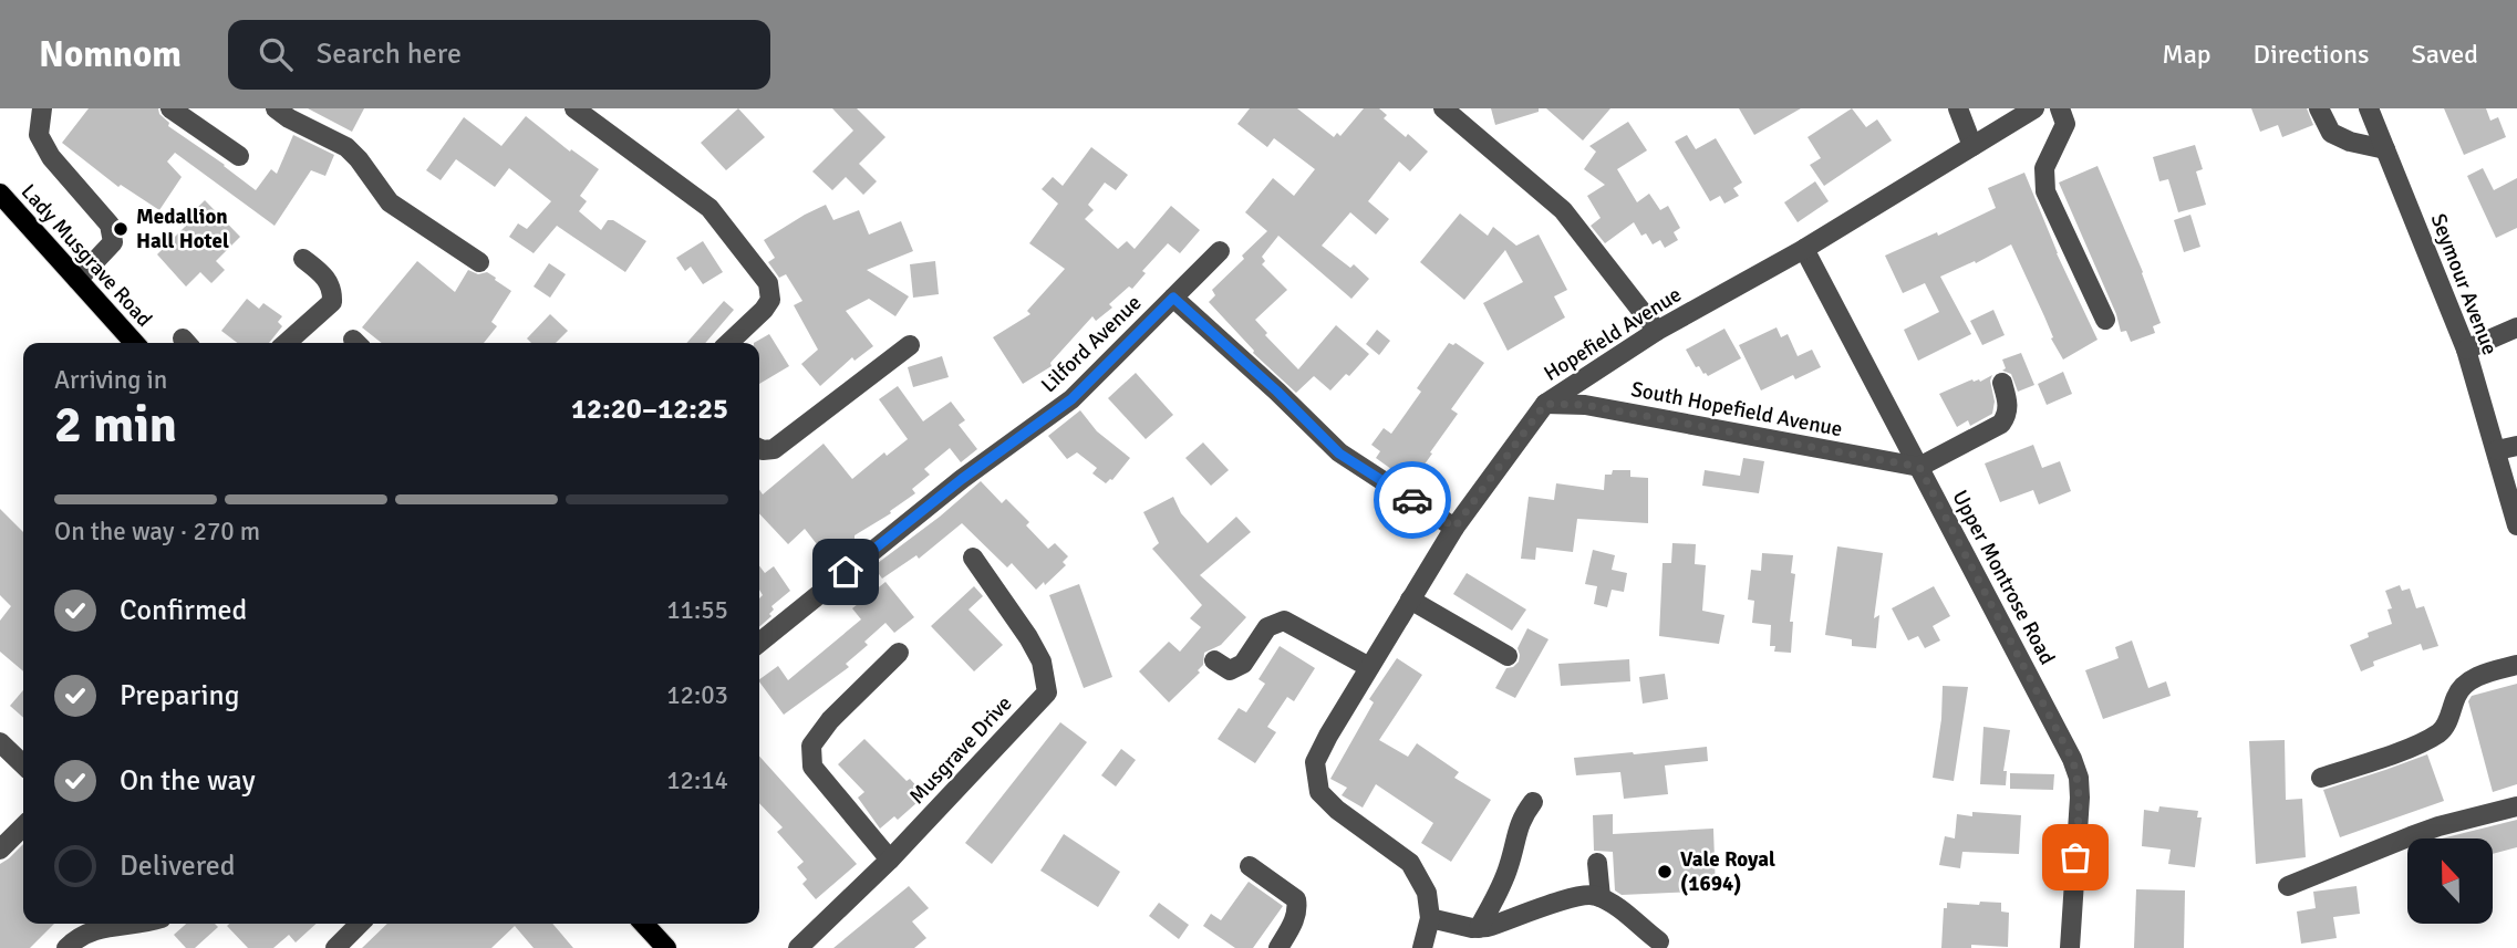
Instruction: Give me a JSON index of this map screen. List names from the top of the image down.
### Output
{
  "streets": {
    "main road": ["Lady Musgrave Road"],
    "street": [
      "Seymour Avenue",
      "Hopefield Avenue",
      "Lilford Avenue",
      "South Hopefield Avenue",
      "Upper Montrose Road",
      "Musgrave Drive"
    ]
  },
  "crossings": [
    ["Hopefield Avenue", "Lilford Avenue"],
    ["Hopefield Avenue", "South Hopefield Avenue"],
    ["Hopefield Avenue", "Upper Montrose Road"],
    ["South Hopefield Avenue", "Upper Montrose Road"]
  ],
  "places": ["Medallion Hall Hotel", "Vale Royal (1694)"],
  "north": "top",
  "page": {
    "header": "Nomnom",
    "search": "Search here",
    "nav": ["Map", "Directions", "Saved"],
    "heading": ["2 min", "Arriving in", "12:20–12:25"],
    "bar": "On the way · 270 m",
    "list": [
      ["Confirmed", "11:55"],
      ["Preparing", "12:03"],
      ["On the way", "12:14"],
      "Delivered"
    ]
  }
}
